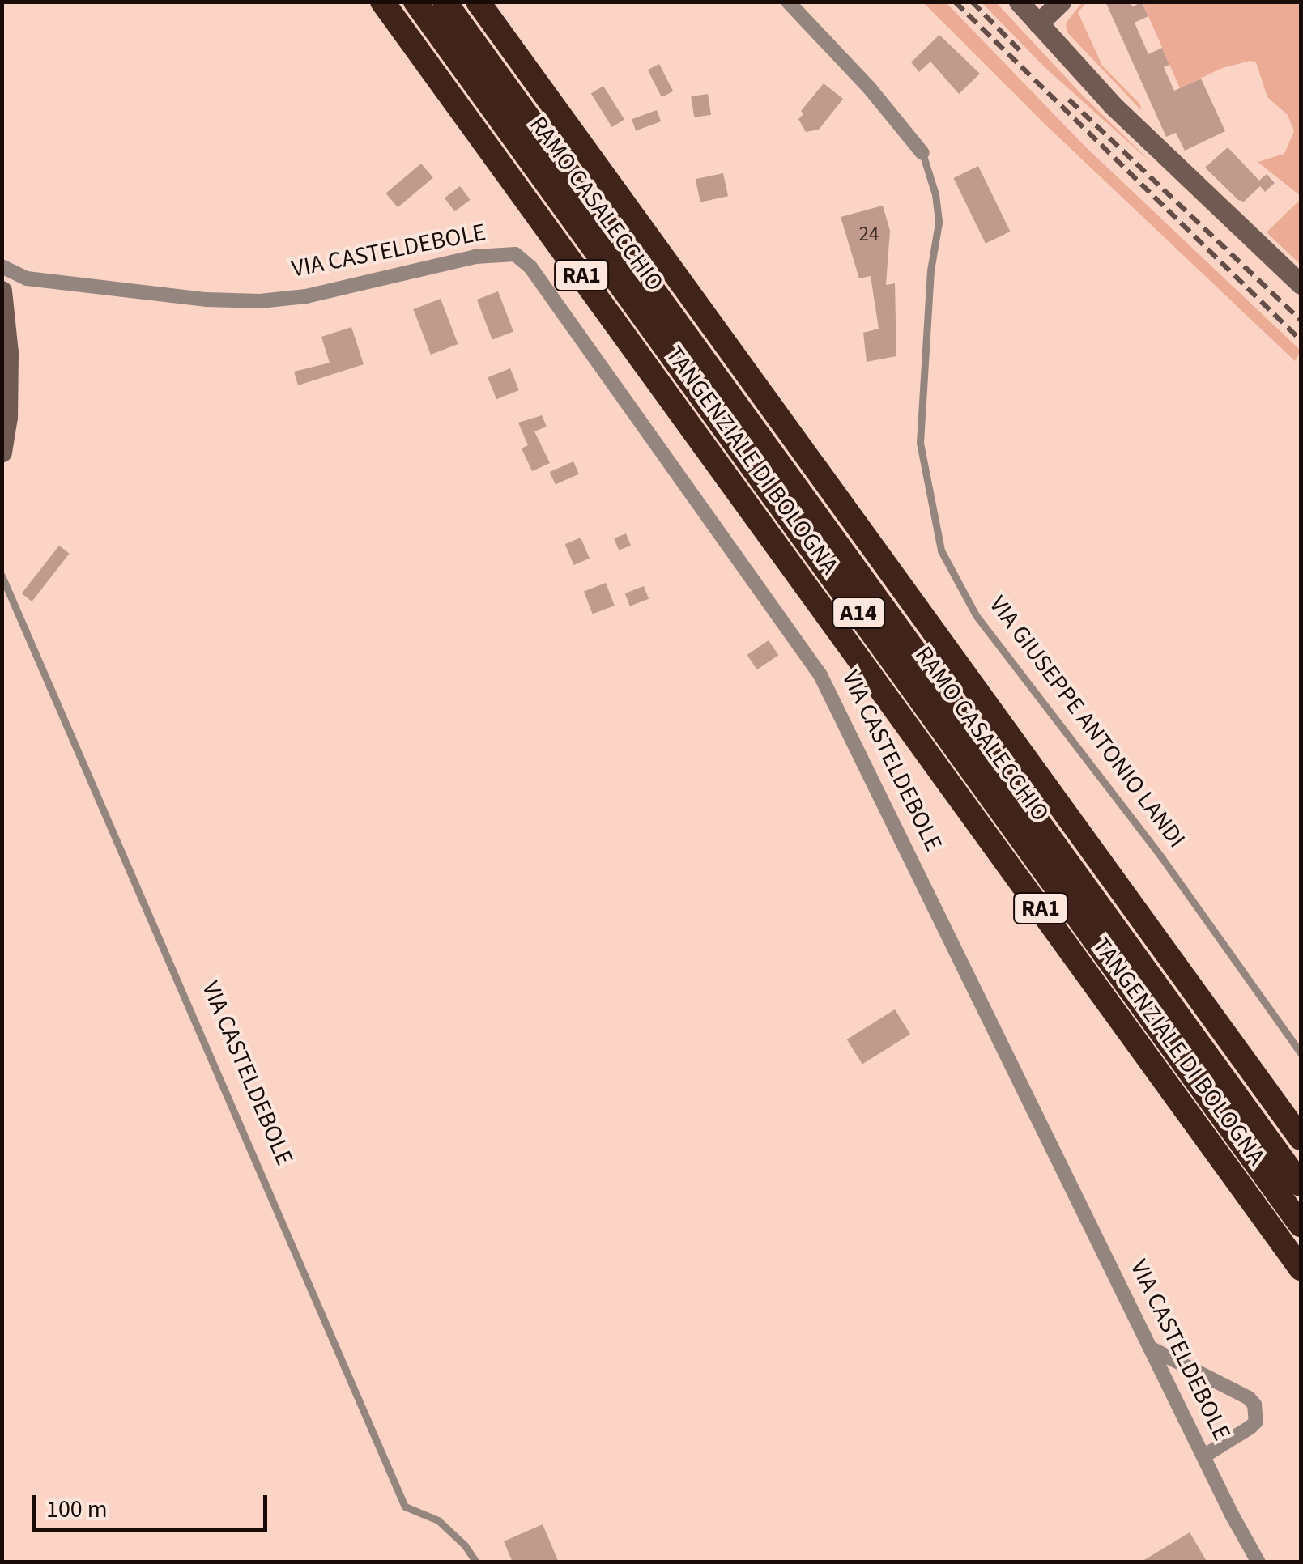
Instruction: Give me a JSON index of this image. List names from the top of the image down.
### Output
{
  "streets": {
    "highway": [
      "RAMO CASALECCHIO",
      "RA1",
      "TANGENZIALE DI BOLOGNA",
      "A14"
    ],
    "street": ["VIA CASTELDEBOLE", "VIA GIUSEPPE ANTONIO LANDI"]
  },
  "house_numbers": ["24"],
  "scale_bar": "100 m"
}
